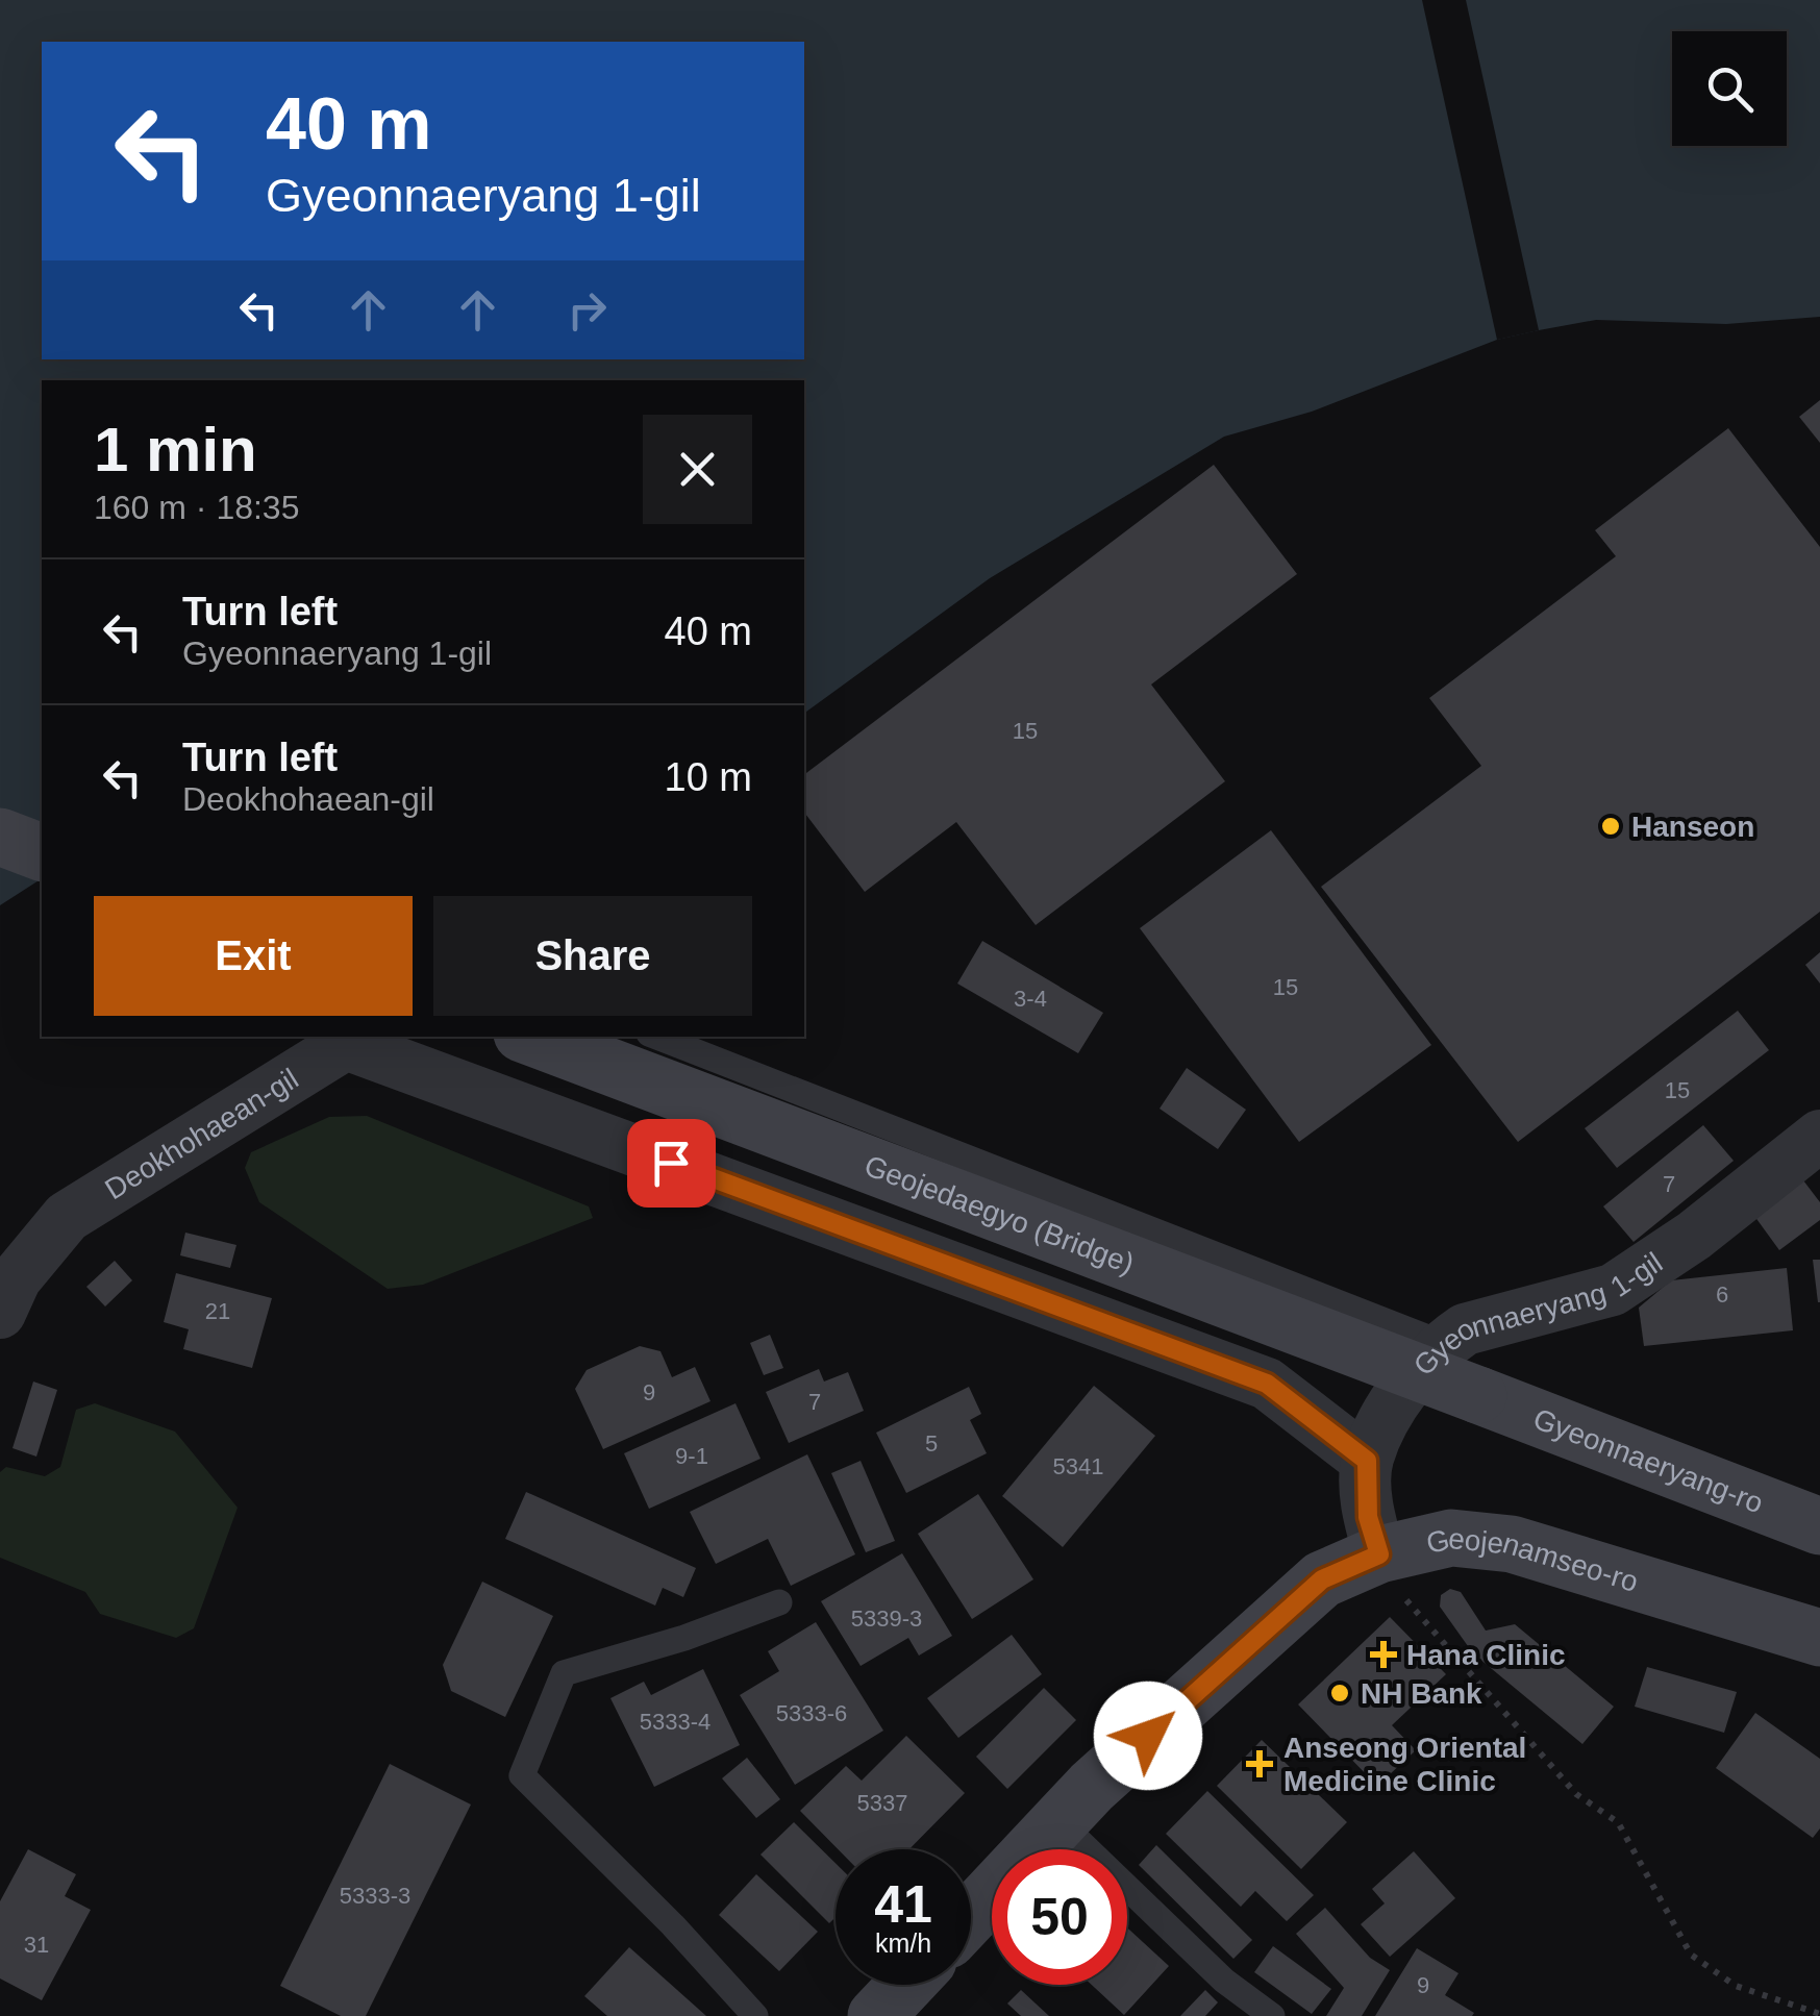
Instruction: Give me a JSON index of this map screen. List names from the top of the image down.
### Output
{
  "streets": {
    "street": [
      "Deokhohaean-gil",
      "Geojedaegyo (Bridge)",
      "Gyeonnaeryang 1-gil",
      "Gyeonnaeryang-ro",
      "Geojenamseo-ro"
    ]
  },
  "crossings": [
    ["Deokhohaean-gil", "Gyeonnaeryang 1-gil"],
    ["Geojedaegyo (Bridge)", "Gyeonnaeryang-ro"],
    ["Gyeonnaeryang 1-gil", "Geojenamseo-ro"]
  ],
  "places": {
    "other": ["Hanseon", "NH Bank"],
    "health": ["Hana Clinic", "Anseong Oriental Medicine Clinic"]
  },
  "house_numbers": [
    "15",
    "15",
    "3-4",
    "15",
    "7",
    "6",
    "21",
    "9",
    "7",
    "5",
    "9-1",
    "5341",
    "5339-3",
    "5333-6",
    "5333-4",
    "5337",
    "5333-3",
    "31",
    "9"
  ],
  "page": {
    "turn": ["40 m", "Gyeonnaeryang 1-gil"],
    "heading": ["1 min", "160 m · 18:35"],
    "list": [
      {
        "name": "Turn left",
        "note": "Gyeonnaeryang 1-gil",
        "value": "40 m"
      },
      {
        "name": "Turn left",
        "note": "Deokhohaean-gil",
        "value": "10 m"
      }
    ],
    "buttons": ["Exit", "Share"],
    "speed": "41 km/h",
    "limit": "50"
  }
}
